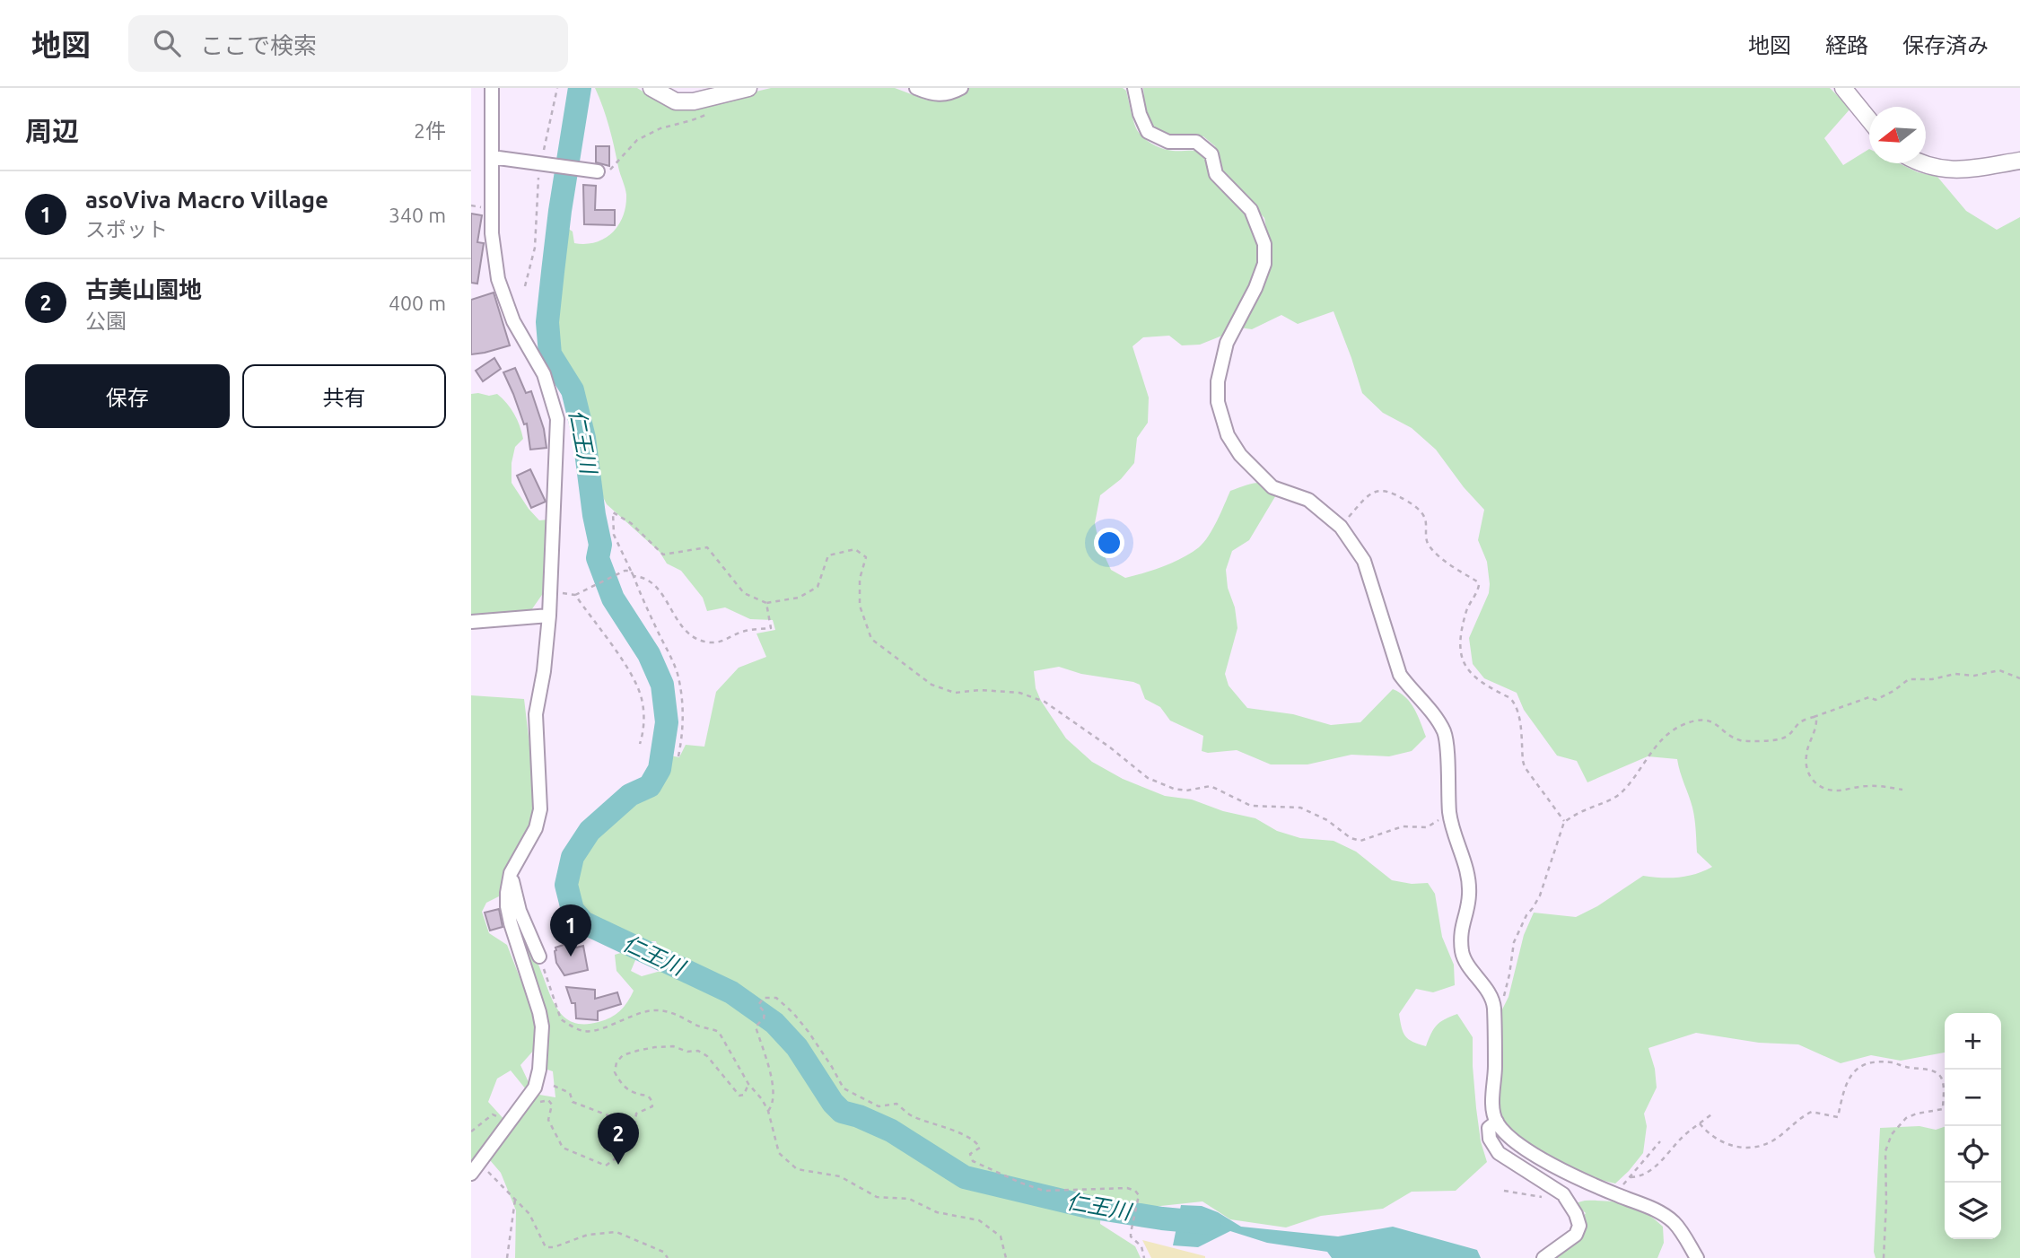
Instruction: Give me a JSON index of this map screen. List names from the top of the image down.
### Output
{
  "water": ["仁王川"],
  "north": "left",
  "page": {
    "header": "地図",
    "search": "ここで検索",
    "nav": ["地図", "経路", "保存済み"],
    "heading": ["周辺", "2件"],
    "list": [
      {
        "mark": "1",
        "name": "asoViva Macro Village",
        "note": "スポット",
        "value": "340 m"
      },
      {
        "mark": "2",
        "name": "古美山園地",
        "note": "公園",
        "value": "400 m"
      }
    ],
    "buttons": ["保存", "共有"],
    "pins": ["1", "2"],
    "map_buttons": ["+", "−"]
  }
}
